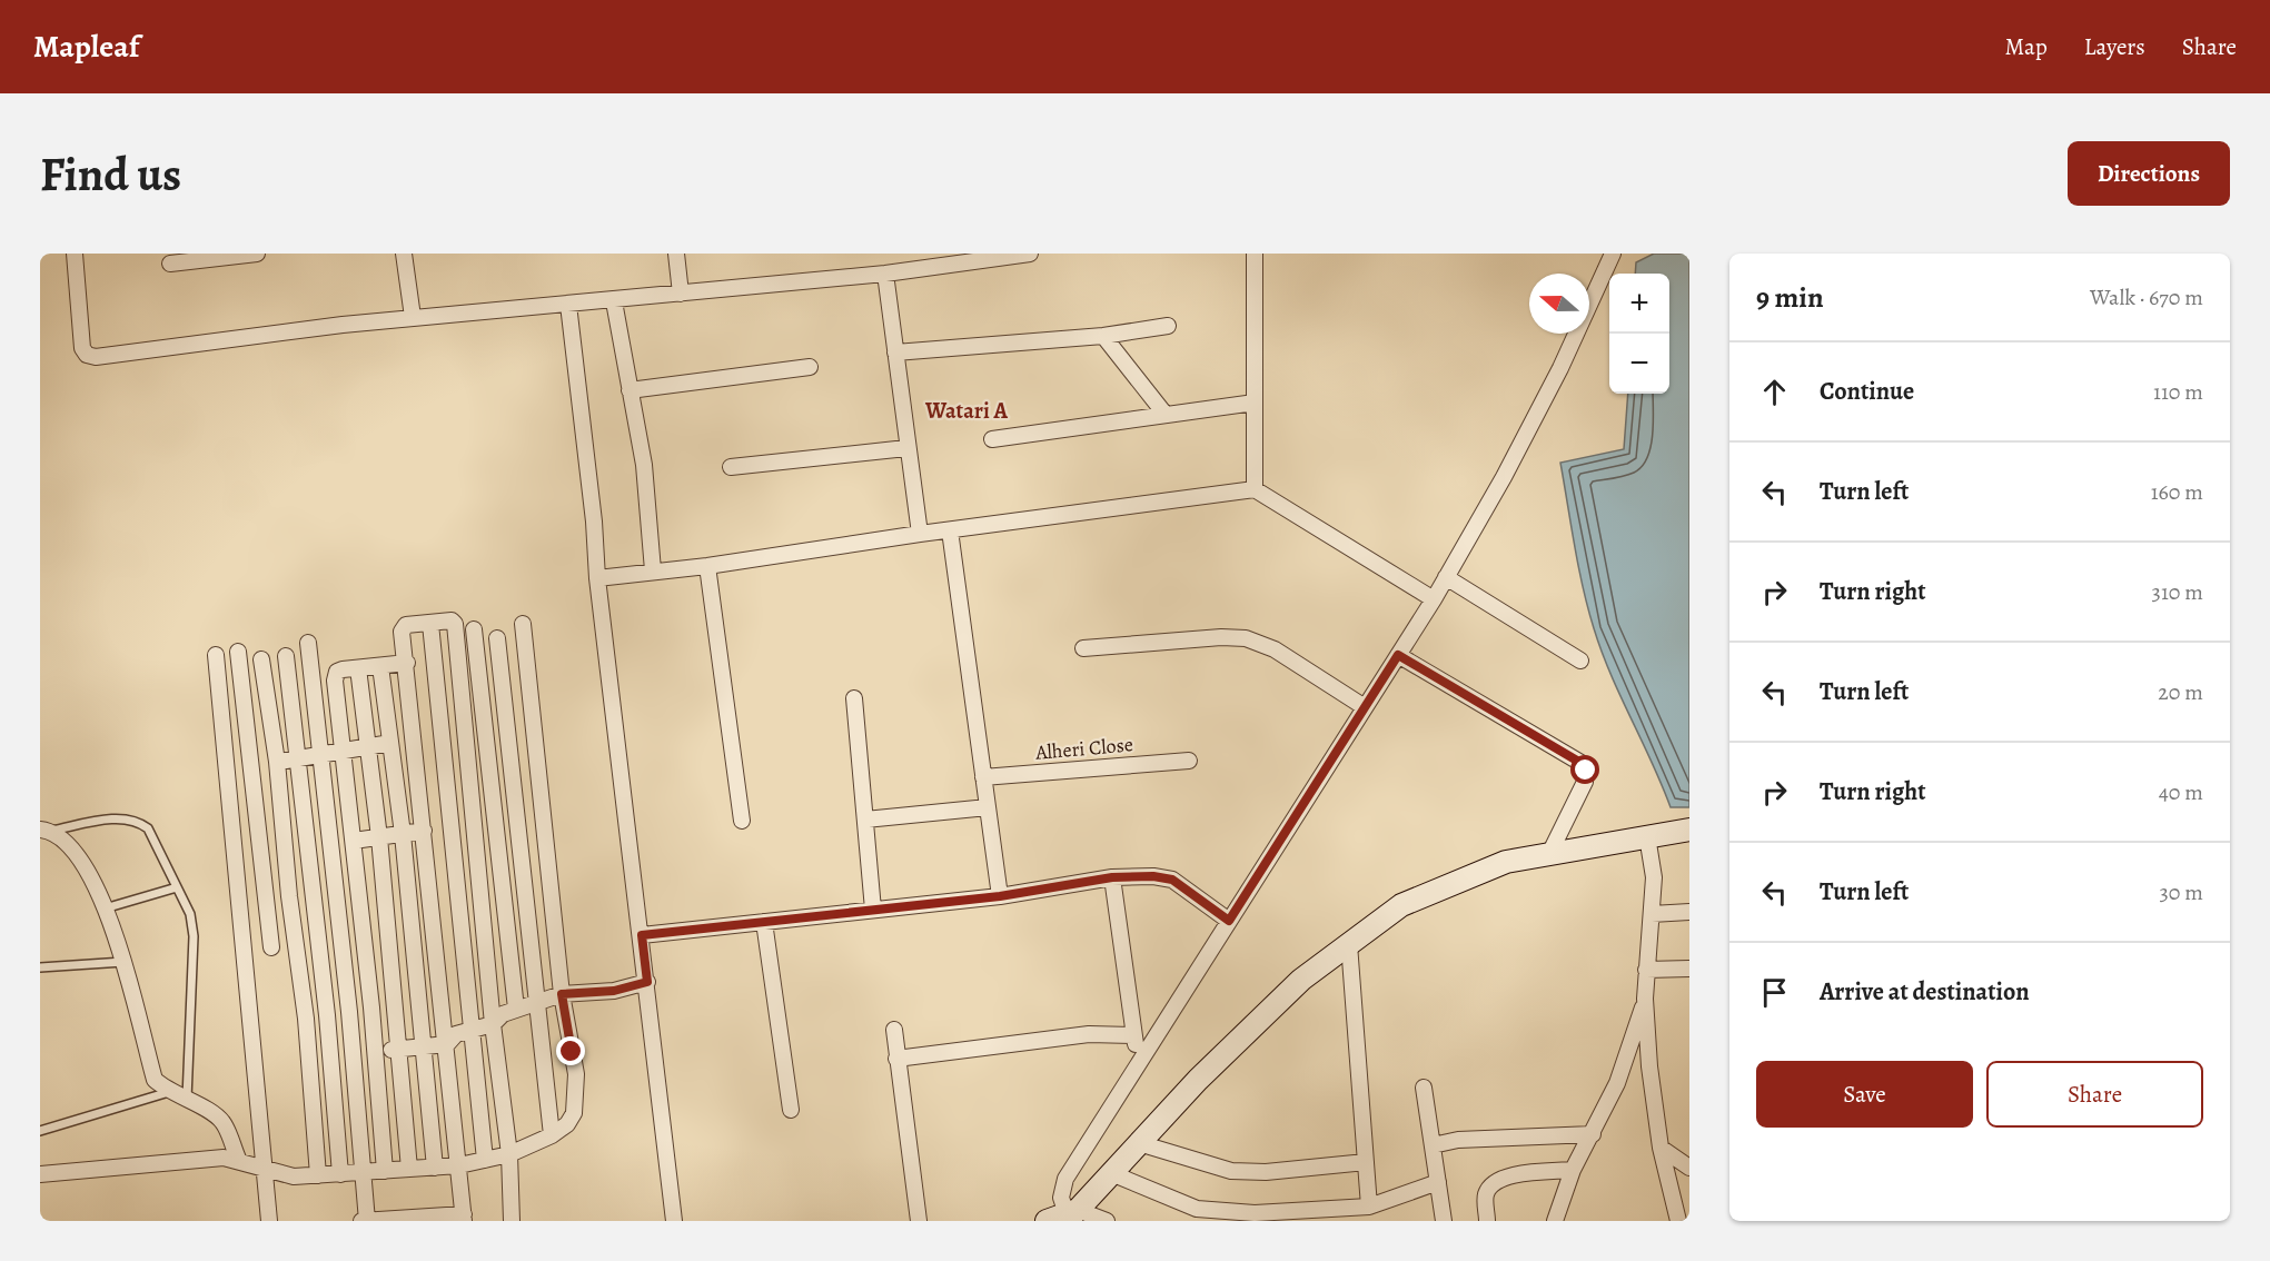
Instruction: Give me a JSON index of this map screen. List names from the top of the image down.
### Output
{
  "streets": {
    "street": ["Alheri Close"]
  },
  "districts": ["Watari A"],
  "north": "left",
  "page": {
    "header": "Mapleaf",
    "nav": ["Map", "Layers", "Share"],
    "buttons": [
      "Directions",
      ["Save", "Share"]
    ],
    "title": "Find us",
    "heading": ["9 min", "Walk · 670 m"],
    "map_buttons": ["+", "−"],
    "list": [
      ["Continue", "110 m"],
      ["Turn left", "160 m"],
      ["Turn right", "310 m"],
      ["Turn left", "20 m"],
      ["Turn right", "40 m"],
      ["Turn left", "30 m"],
      "Arrive at destination"
    ]
  }
}
